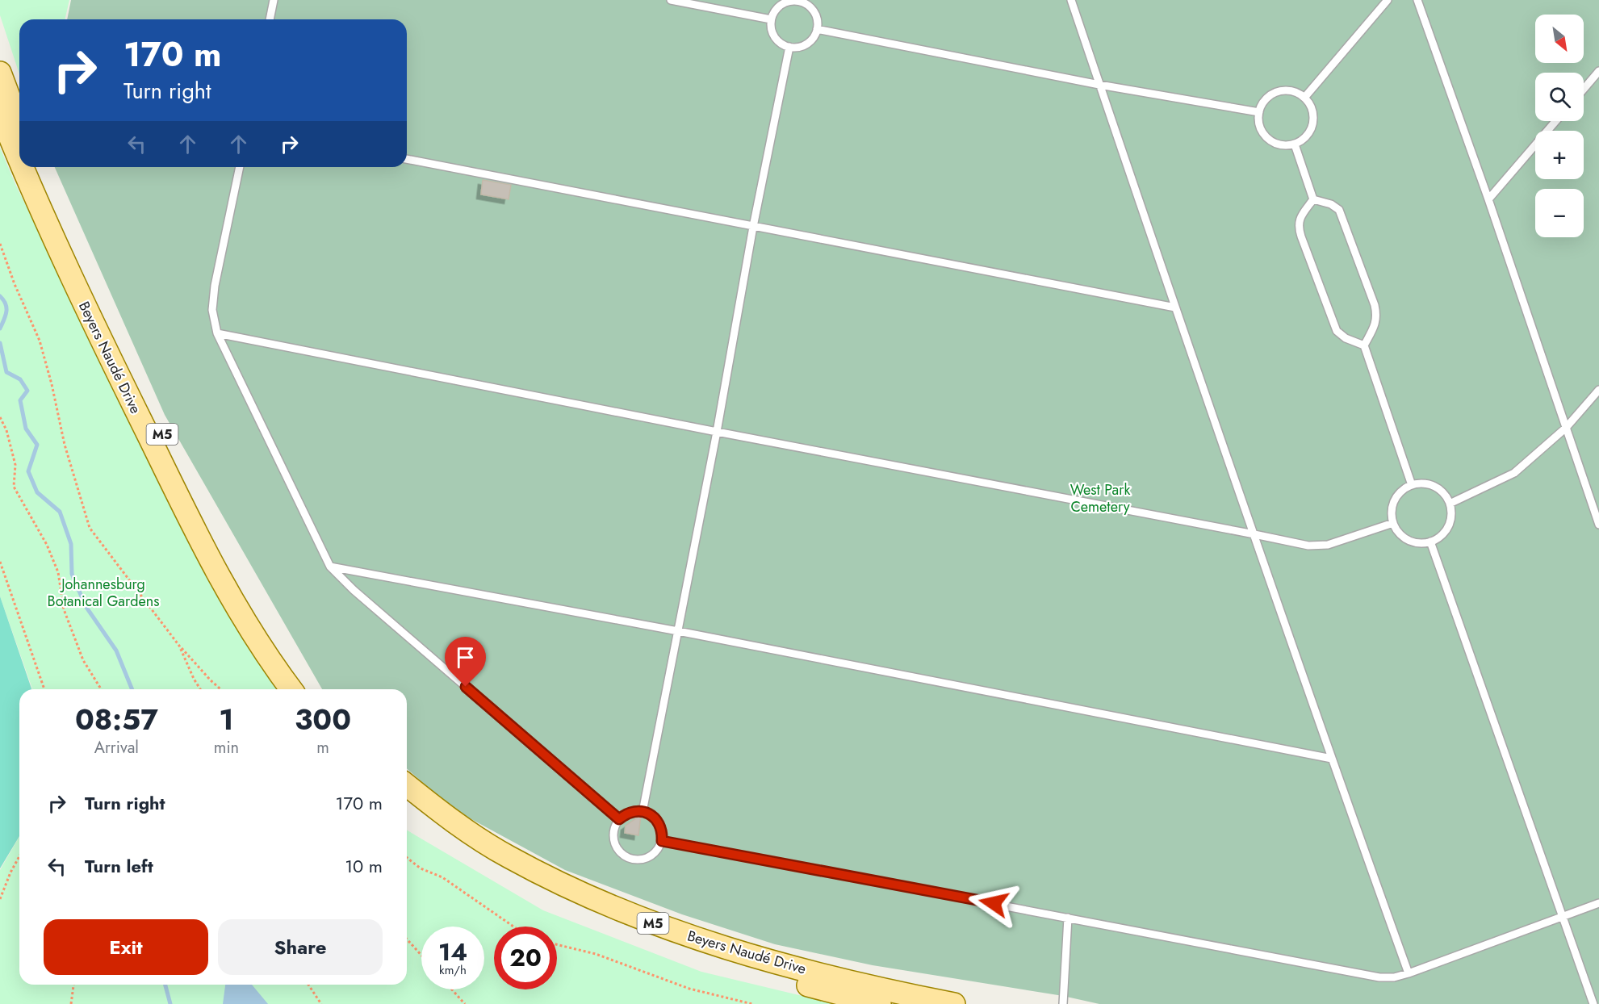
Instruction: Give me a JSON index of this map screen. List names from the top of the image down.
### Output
{
  "streets": {
    "main road": ["Beyers Naudé Drive", "M5"]
  },
  "parks": ["West Park Cemetery", "Johannesburg Botanical Gardens"],
  "north": "bottom right",
  "page": {
    "map_buttons": ["+", "−"],
    "turn": ["170 m", "Turn right"],
    "eta": [
      "08:57",
      "Arrival",
      "1",
      "min",
      "300",
      "m"
    ],
    "list": [
      {
        "name": "Turn right",
        "value": "170 m"
      },
      {
        "name": "Turn left",
        "value": "10 m"
      }
    ],
    "buttons": ["Exit", "Share"],
    "speed": "14 km/h",
    "limit": "20"
  }
}
